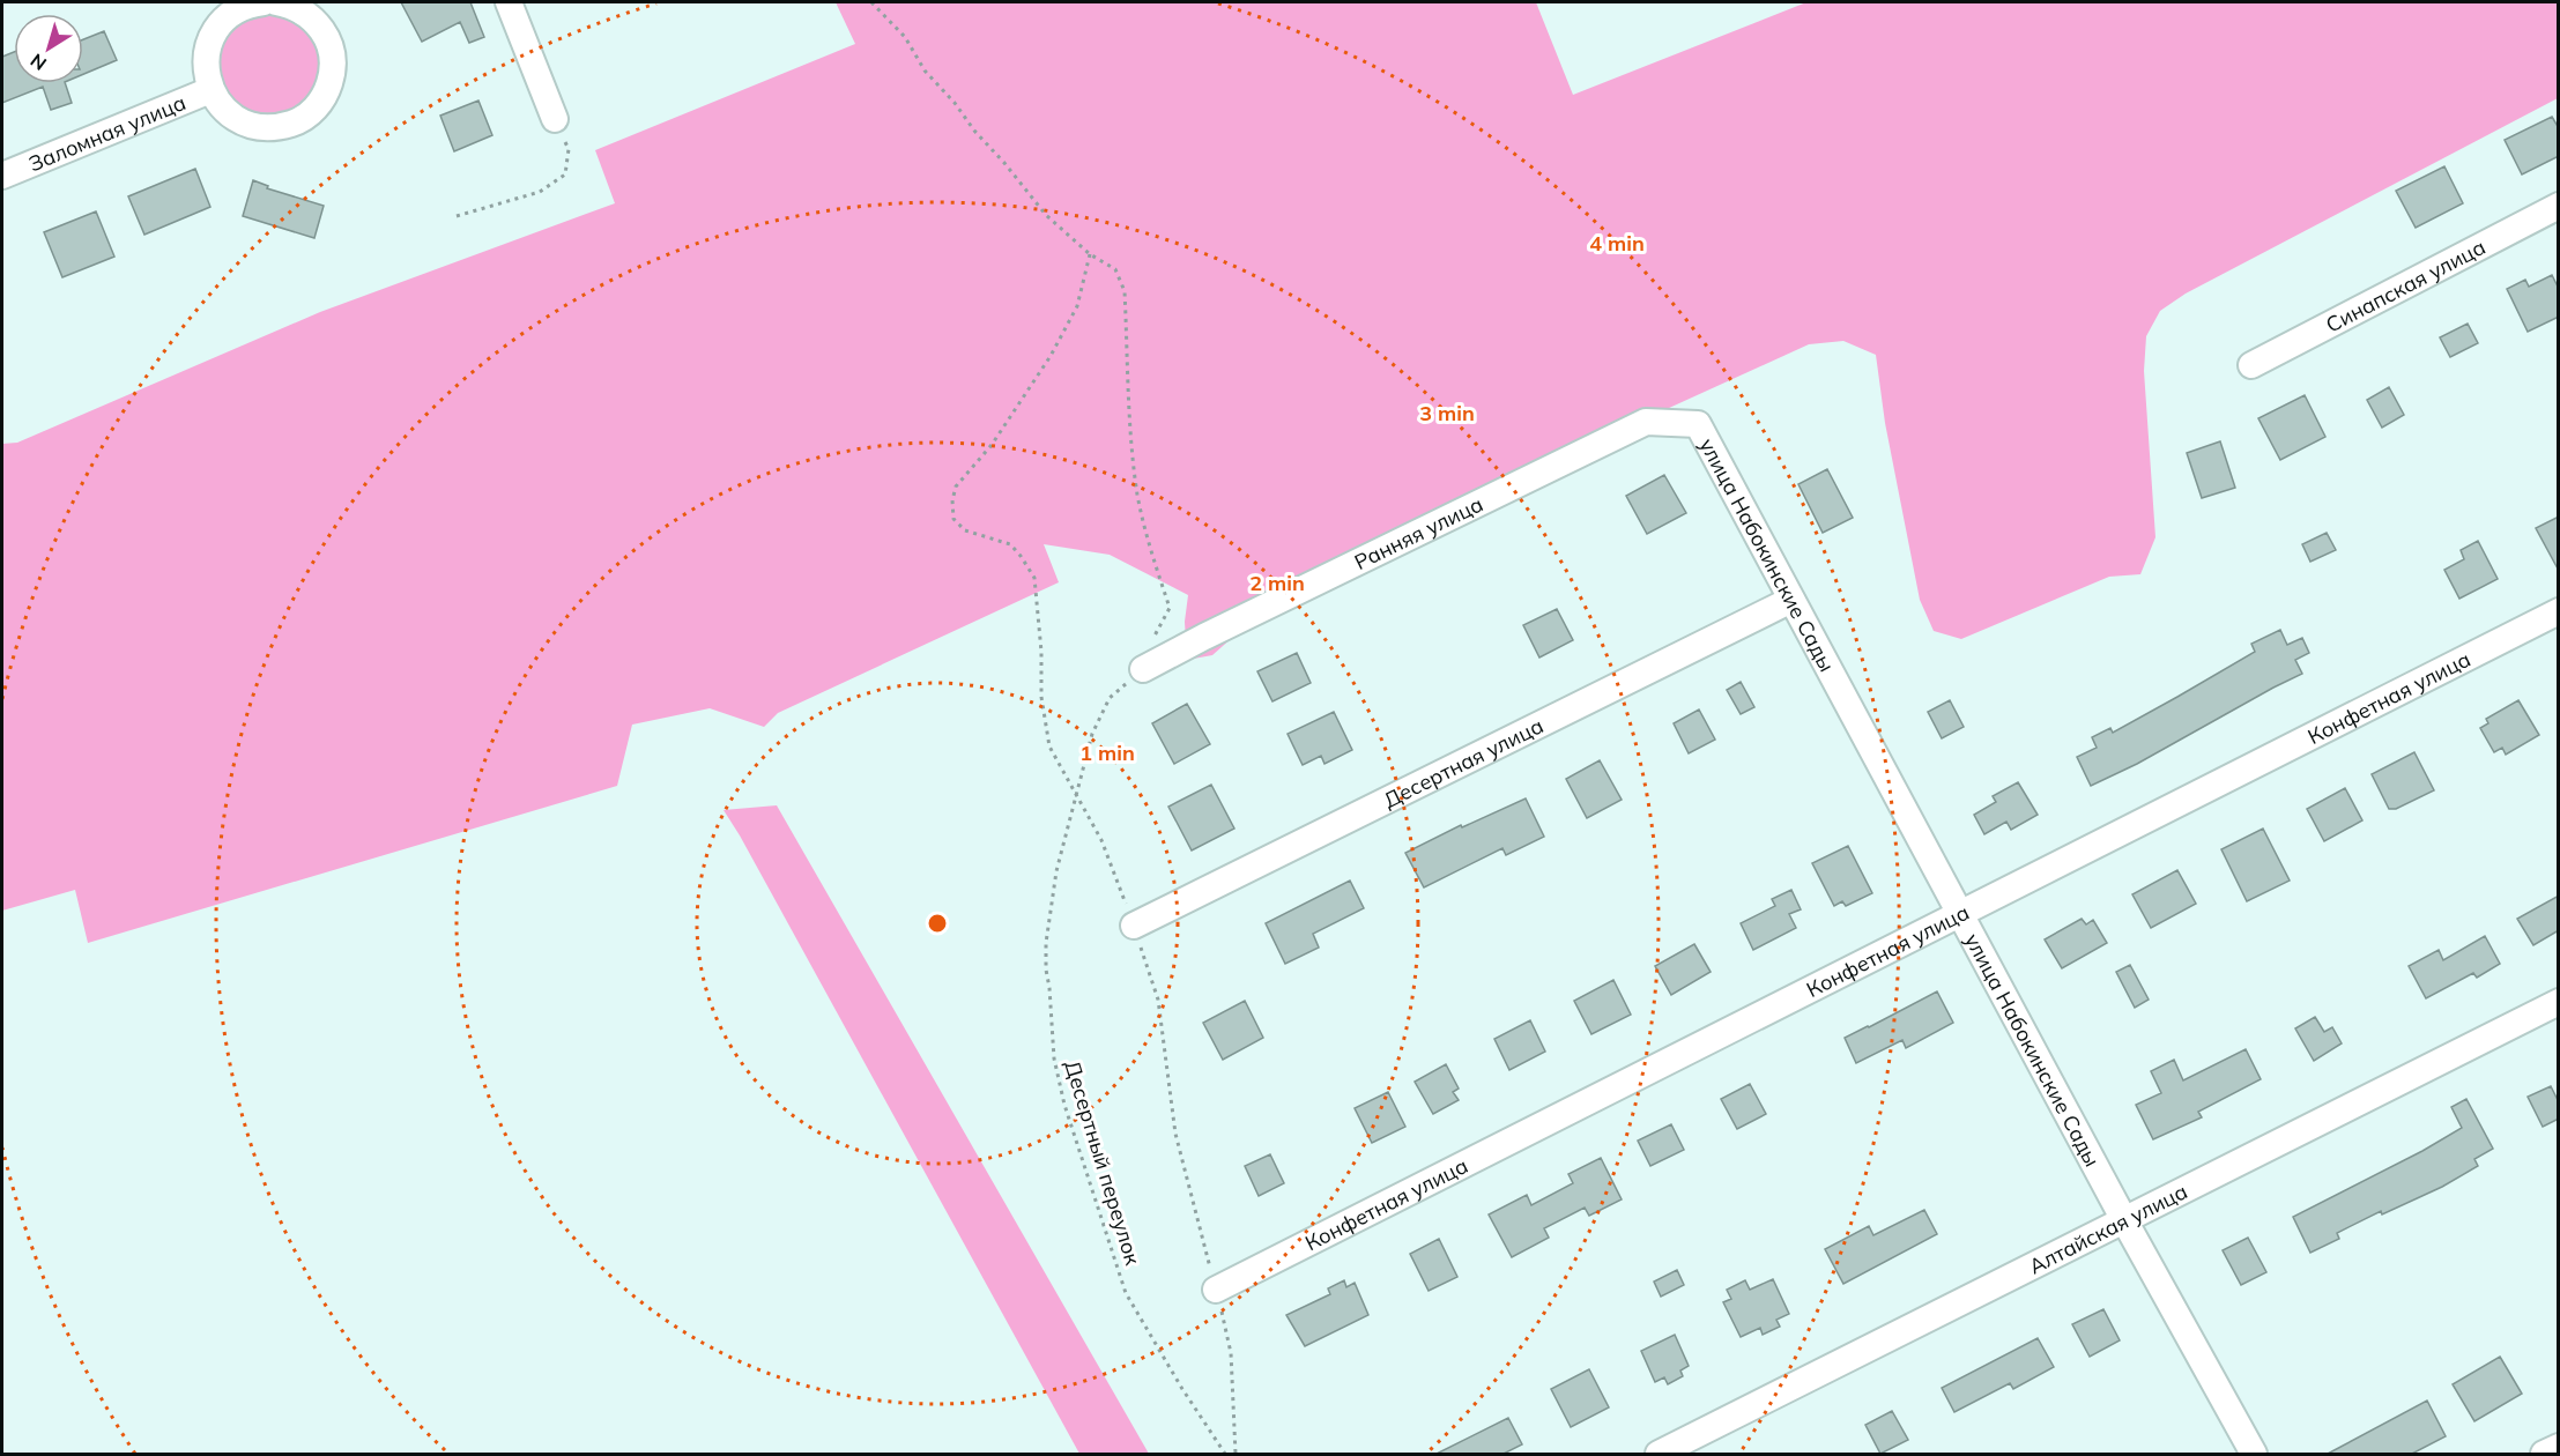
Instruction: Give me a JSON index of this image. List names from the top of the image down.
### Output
{
  "streets": {
    "street": [
      "Заломная улица",
      "Синапская улица",
      "Ранняя улица",
      "улица Набокинские Сады",
      "Конфетная улица",
      "Десертная улица",
      "Алтайская улица"
    ],
    "path": ["Десертный переулок"]
  },
  "crossings": [
    ["Ранняя улица", "улица Набокинские Сады"],
    ["Ранняя улица", "Десертный переулок"],
    ["улица Набокинские Сады", "Конфетная улица"],
    ["улица Набокинские Сады", "Десертная улица"],
    ["улица Набокинские Сады", "Алтайская улица"]
  ],
  "north": "bottom left",
  "rings": [
    "4 min",
    "3 min",
    "2 min",
    "1 min"
  ]
}
